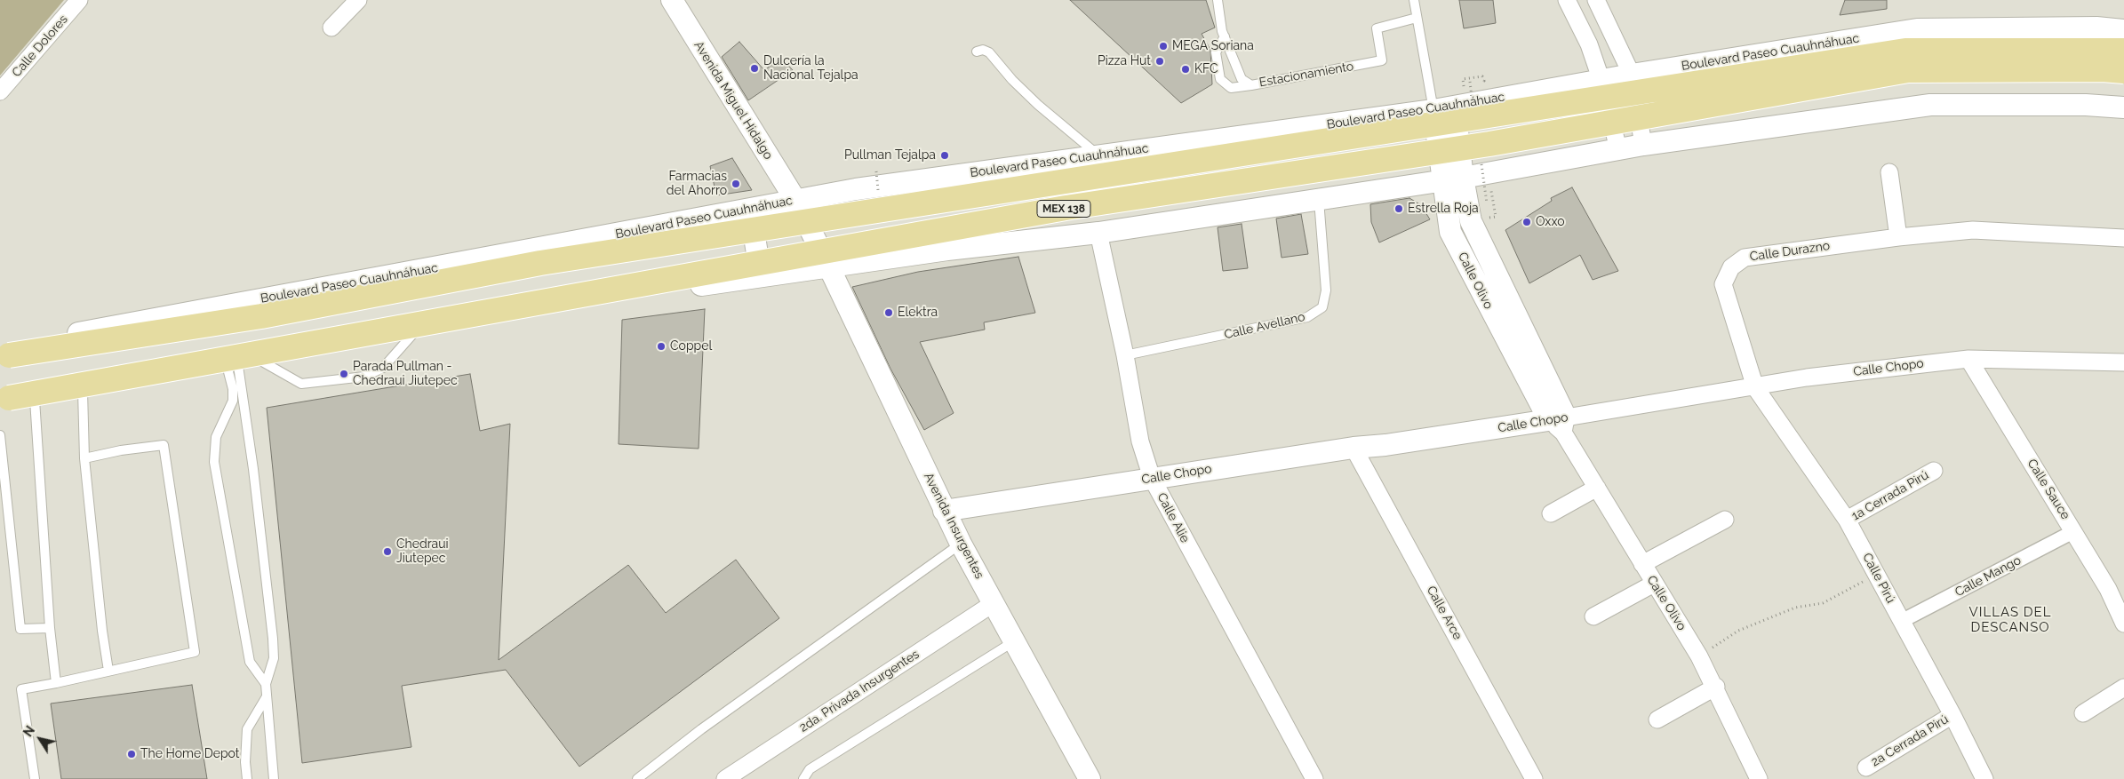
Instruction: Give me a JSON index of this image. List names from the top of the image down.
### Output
{
  "streets": {
    "main road": ["Boulevard Paseo Cuauhnáhuac", "MEX 138"],
    "street": [
      "Calle Dolores",
      "Avenida Miguel Hidalgo",
      "Calle Durazno",
      "Calle Olivo",
      "Calle Chopo",
      "Calle Sauce",
      "1a Cerrada Pirú",
      "Calle Alie",
      "Avenida Insurgentes",
      "Calle Mango",
      "Calle Pirú",
      "Calle Arce",
      "2da. Privada Insurgentes",
      "2a Cerrada Pirú"
    ],
    "lane": ["Estacionamiento", "Calle Avellano"]
  },
  "crossings": [
    ["Boulevard Paseo Cuauhnáhuac", "Avenida Miguel Hidalgo"],
    ["Boulevard Paseo Cuauhnáhuac", "Calle Olivo"],
    ["Avenida Miguel Hidalgo", "MEX 138"],
    ["Avenida Miguel Hidalgo", "Avenida Insurgentes"],
    ["MEX 138", "Calle Olivo"],
    ["MEX 138", "Calle Avellano"],
    ["MEX 138", "Calle Alie"],
    ["MEX 138", "Avenida Insurgentes"],
    ["Calle Durazno", "Calle Chopo"],
    ["Calle Durazno", "Calle Pirú"],
    ["Calle Olivo", "Calle Chopo"],
    ["Calle Avellano", "Calle Alie"],
    ["Calle Chopo", "Calle Sauce"],
    ["Calle Chopo", "Calle Alie"],
    ["Calle Chopo", "Avenida Insurgentes"],
    ["Calle Chopo", "Calle Pirú"],
    ["Calle Chopo", "Calle Arce"],
    ["Calle Sauce", "Calle Mango"],
    ["1a Cerrada Pirú", "Calle Pirú"],
    ["Avenida Insurgentes", "2da. Privada Insurgentes"],
    ["Calle Mango", "Calle Pirú"],
    ["Calle Pirú", "2a Cerrada Pirú"]
  ],
  "districts": ["VILLAS DEL DESCANSO"],
  "places": [
    "MEGA Soriana",
    "Pizza Hut",
    "Dulcería la Nacional Tejalpa",
    "KFC",
    "Pullman Tejalpa",
    "Farmacias del Ahorro",
    "Estrella Roja",
    "Oxxo",
    "Elektra",
    "Coppel",
    "Parada Pullman - Chedraui Jiutepec",
    "Chedraui Jiutepec",
    "The Home Depot"
  ],
  "north": "top left"
}
